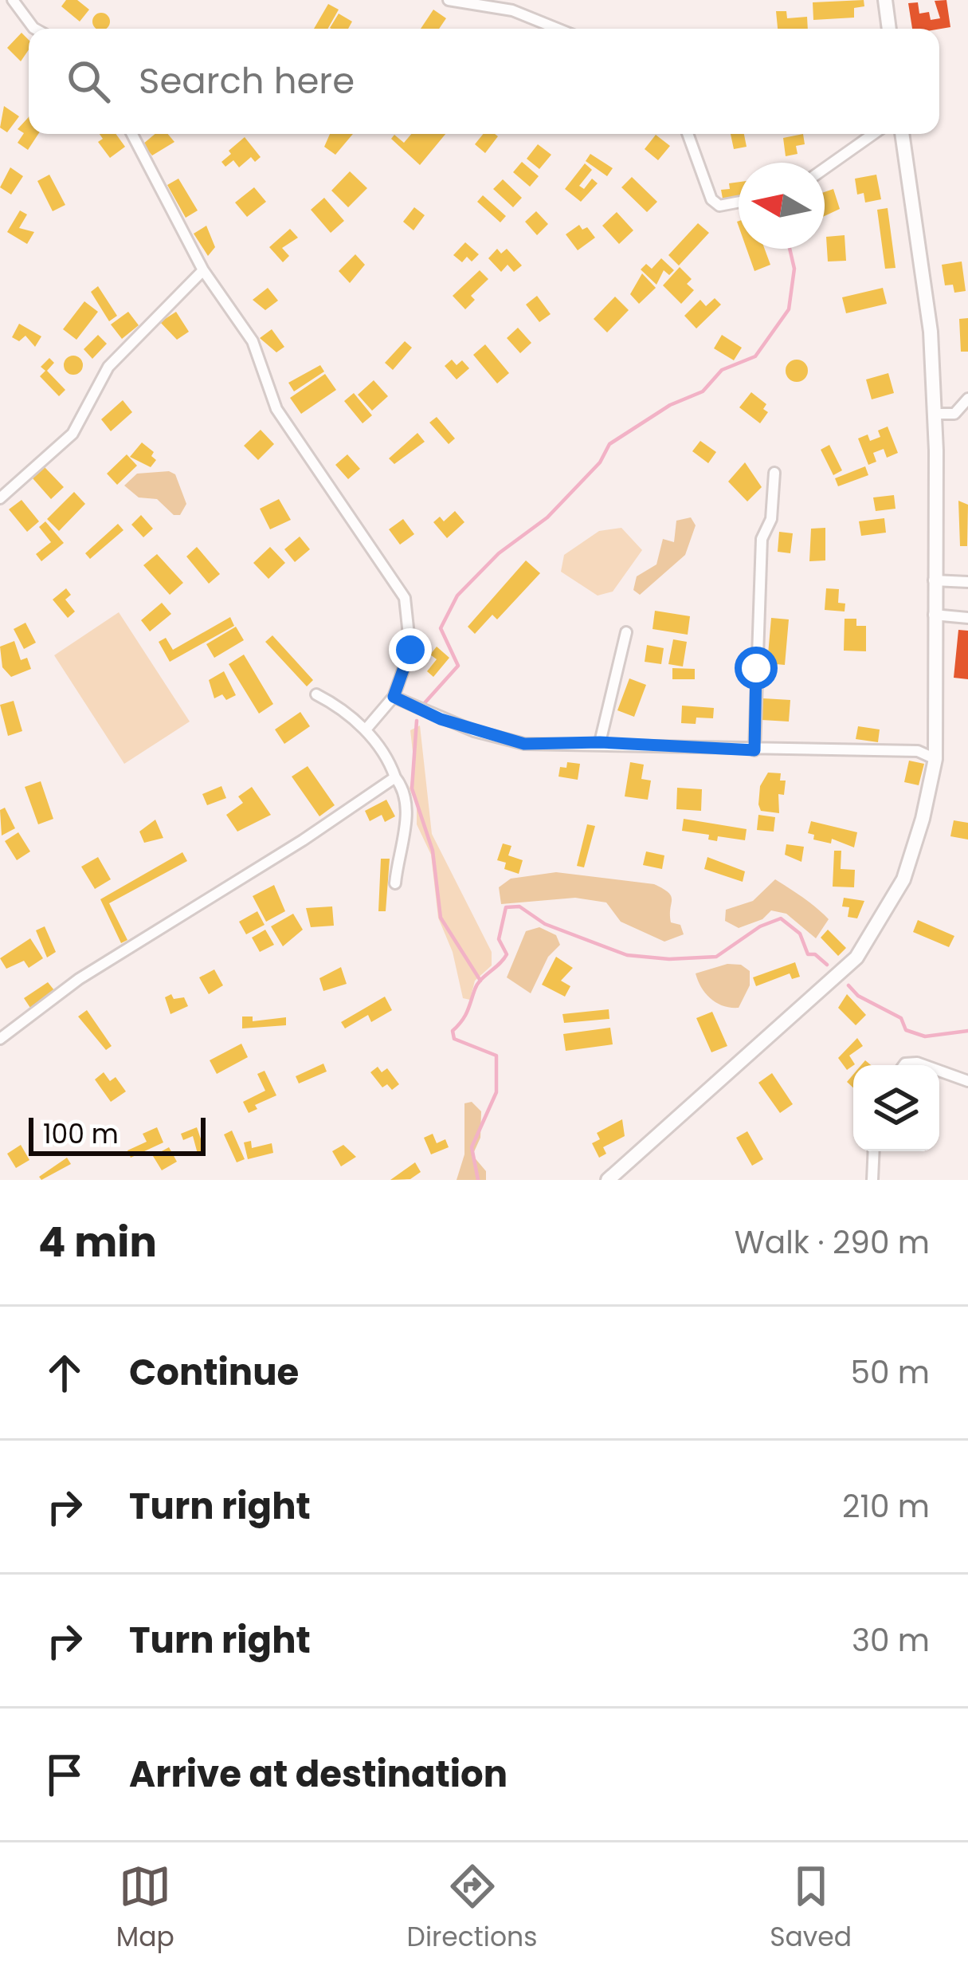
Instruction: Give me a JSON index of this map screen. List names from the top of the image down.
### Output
{
  "scale_bar": "100 m",
  "north": "left",
  "page": {
    "search": "Search here",
    "scale": "100 m",
    "heading": ["4 min", "Walk · 290 m"],
    "list": [
      ["Continue", "50 m"],
      ["Turn right", "210 m"],
      ["Turn right", "30 m"],
      "Arrive at destination"
    ],
    "nav": ["Map", "Directions", "Saved"]
  }
}
